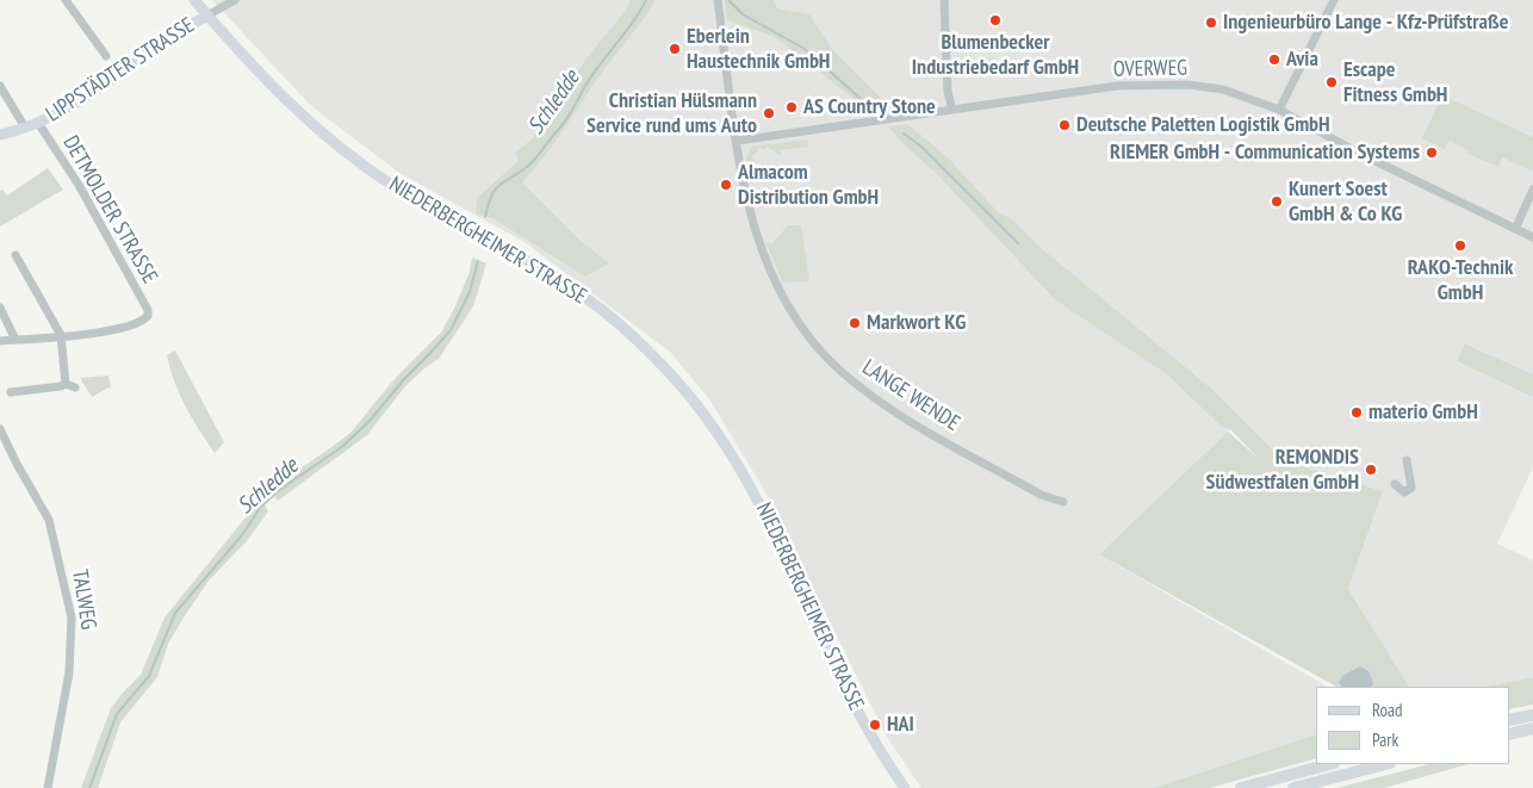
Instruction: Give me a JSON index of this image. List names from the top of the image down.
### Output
{
  "streets": {
    "main road": ["LIPPSTÄDTER STRASSE", "NIEDERBERGHEIMER STRASSE"],
    "street": [
      "OVERWEG",
      "DETMOLDER STRASSE",
      "LANGE WENDE",
      "TALWEG"
    ]
  },
  "crossings": [
    ["OVERWEG", "LANGE WENDE"],
    ["LIPPSTÄDTER STRASSE", "DETMOLDER STRASSE"],
    ["LIPPSTÄDTER STRASSE", "NIEDERBERGHEIMER STRASSE"]
  ],
  "water": ["Schledde"],
  "places": [
    "Blumenbecker Industriebedarf GmbH",
    "Ingenieurbüro Lange - Kfz-Prüfstraße",
    "Eberlein Haustechnik GmbH",
    "Avia",
    "Escape Fitness GmbH",
    "AS Country Stone",
    "Christian Hülsmann Service rund ums Auto",
    "Deutsche Paletten Logistik GmbH",
    "RIEMER GmbH - Communication Systems",
    "Almacom Distribution GmbH",
    "Kunert Soest GmbH & Co KG",
    "RAKO-Technik GmbH",
    "Markwort KG",
    "materio GmbH",
    "REMONDIS Südwestfalen GmbH",
    "HAI"
  ],
  "legend": ["Road", "Park"]
}
